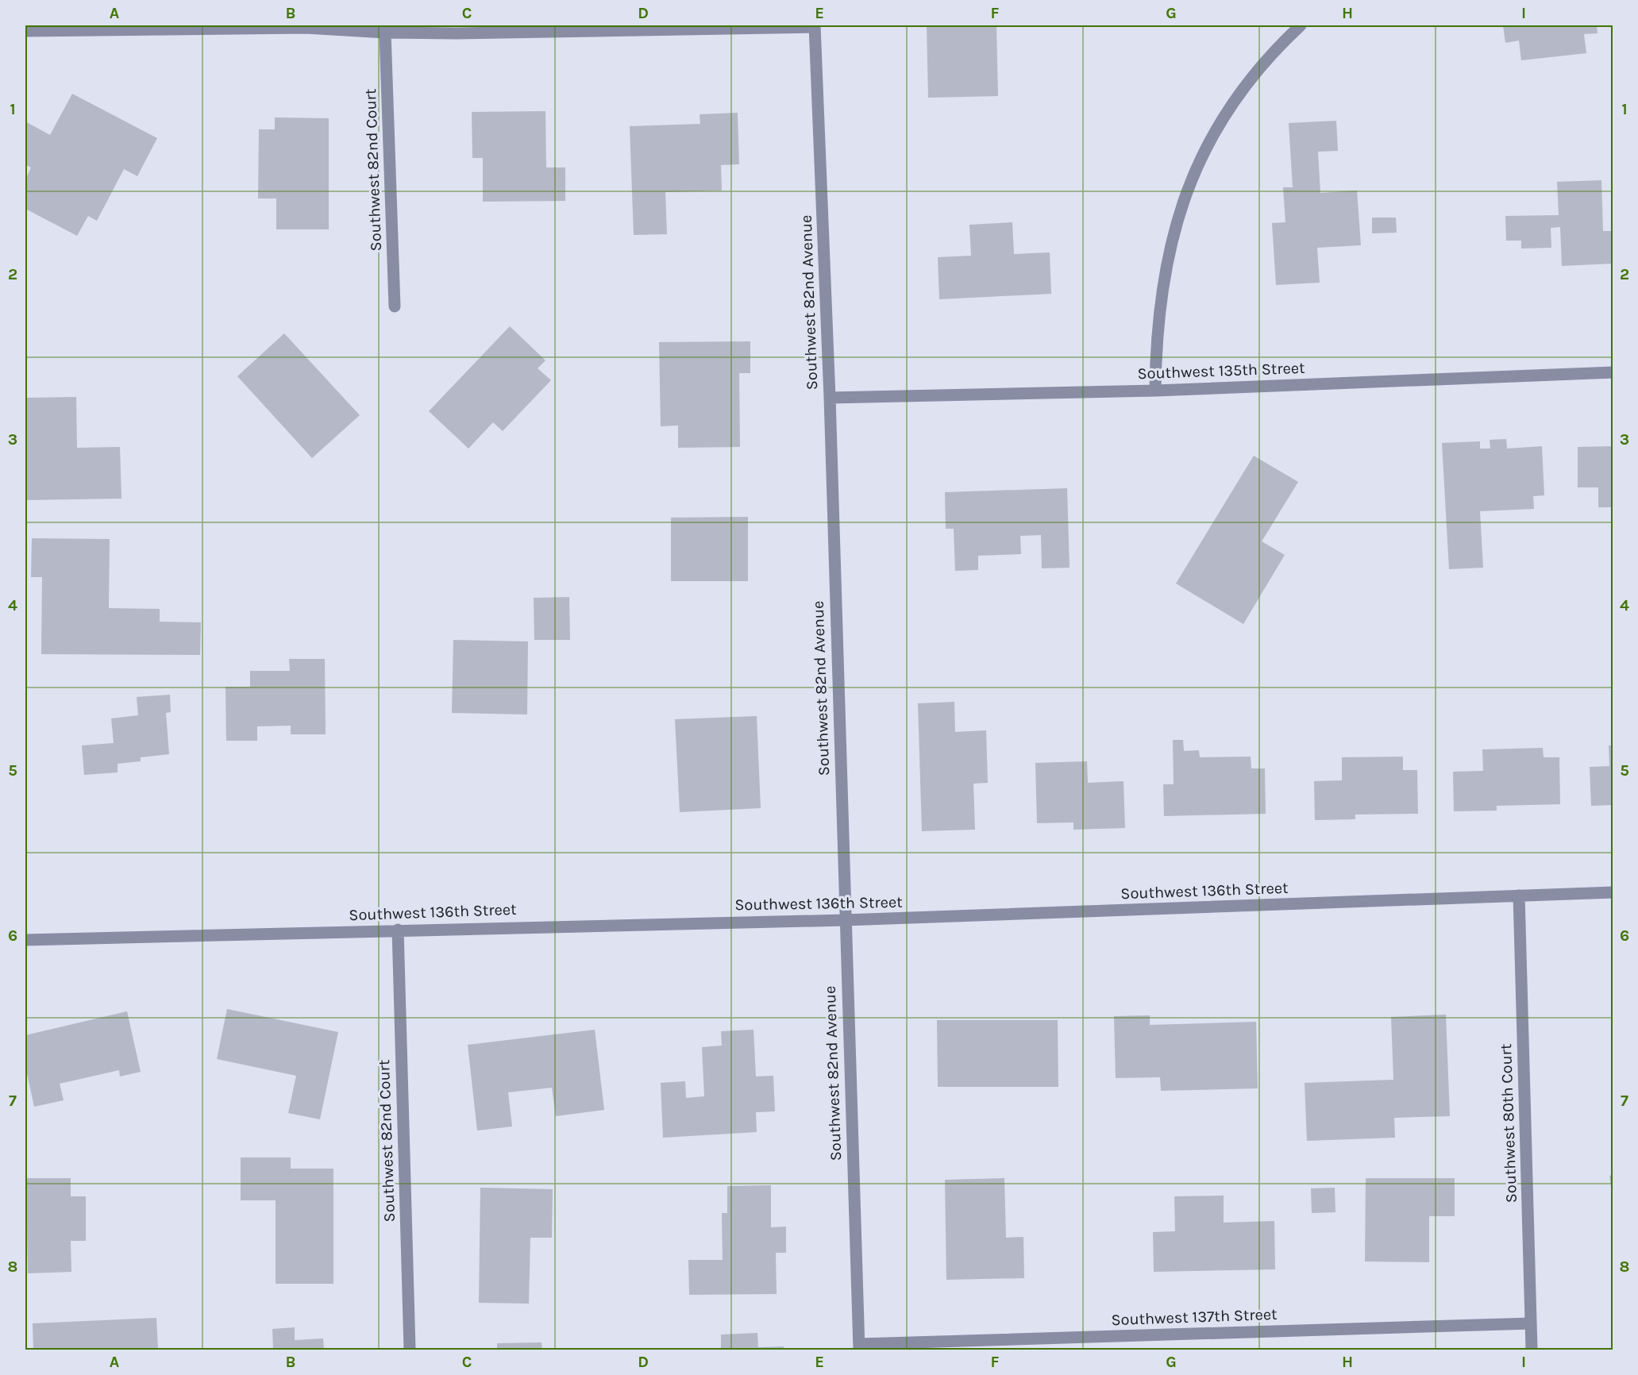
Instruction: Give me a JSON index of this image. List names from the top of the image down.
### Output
{
  "streets": {
    "street": [
      "Southwest 82nd Court",
      "Southwest 82nd Avenue",
      "Southwest 135th Street",
      "Southwest 136th Street",
      "Southwest 80th Court",
      "Southwest 137th Street"
    ]
  },
  "crossings": [
    ["Southwest 82nd Court", "Southwest 136th Street"],
    ["Southwest 82nd Avenue", "Southwest 135th Street"],
    ["Southwest 82nd Avenue", "Southwest 136th Street"],
    ["Southwest 82nd Avenue", "Southwest 137th Street"],
    ["Southwest 136th Street", "Southwest 80th Court"],
    ["Southwest 80th Court", "Southwest 137th Street"]
  ],
  "grid": {
    "columns": [
      "A",
      "B",
      "C",
      "D",
      "E",
      "F",
      "G",
      "H",
      "I"
    ],
    "rows": [
      "1",
      "2",
      "3",
      "4",
      "5",
      "6",
      "7",
      "8"
    ]
  }
}
